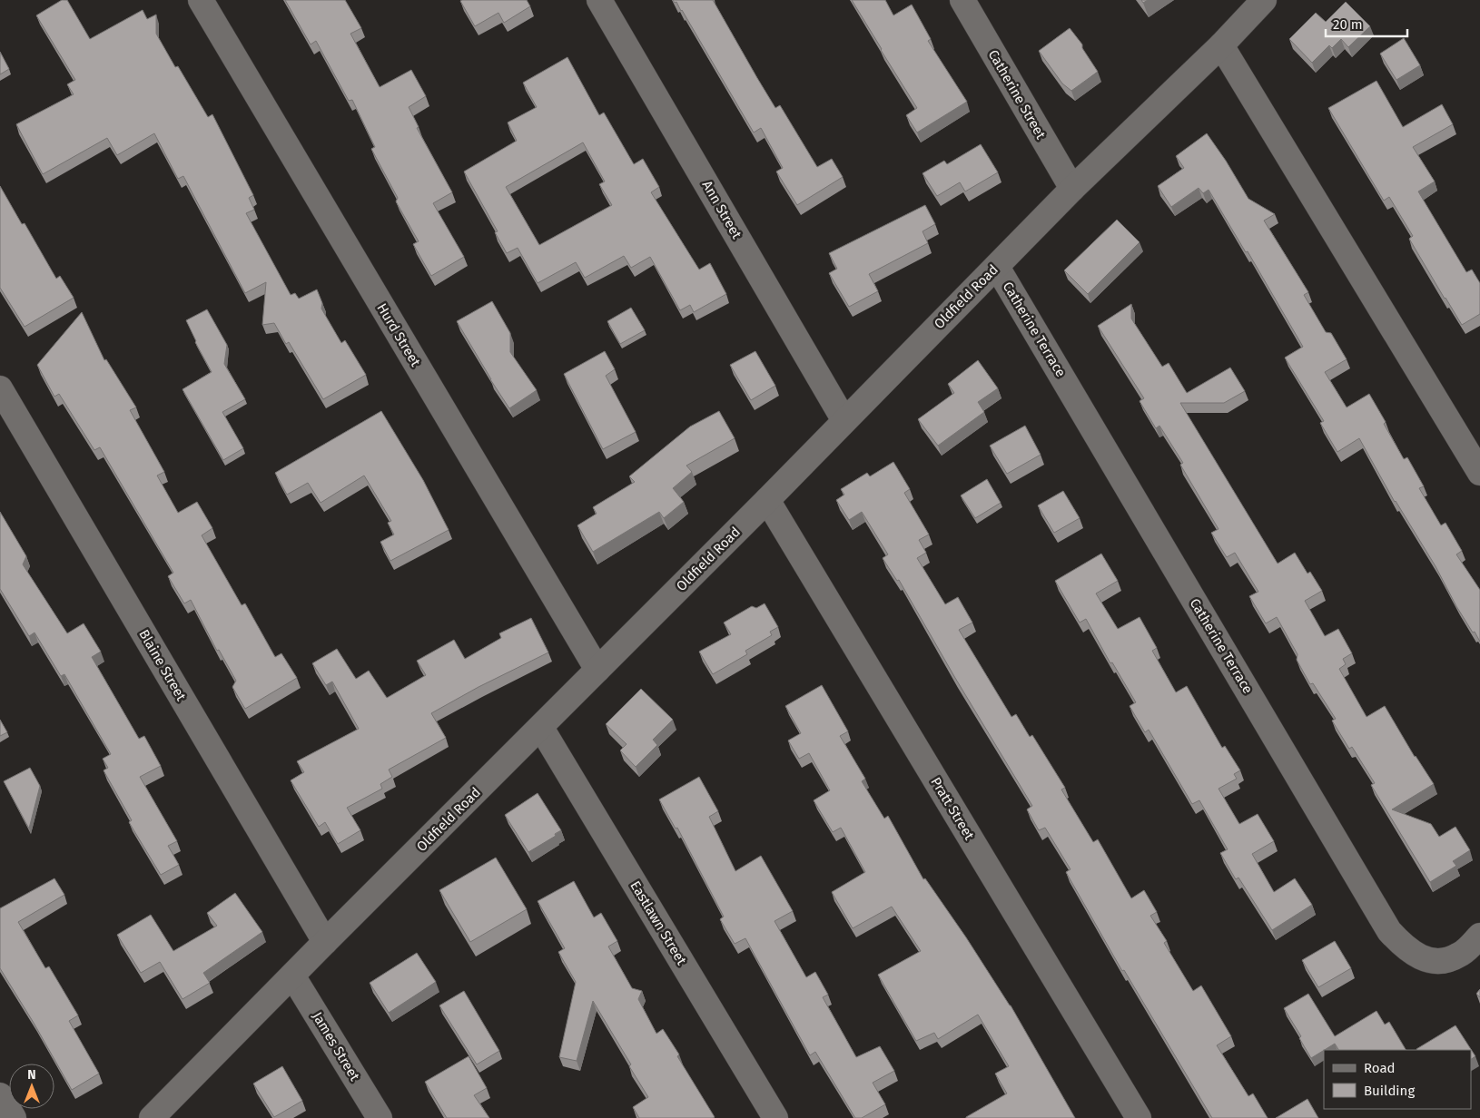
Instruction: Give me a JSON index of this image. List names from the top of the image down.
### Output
{
  "streets": {
    "street": [
      "Catherine Street",
      "Ann Street",
      "Oldfield Road",
      "Catherine Terrace",
      "Hurd Street",
      "Blaine Street",
      "Pratt Street",
      "Eastlawn Street",
      "James Street"
    ]
  },
  "crossings": [
    ["Catherine Street", "Oldfield Road"],
    ["Ann Street", "Oldfield Road"],
    ["Oldfield Road", "Catherine Terrace"],
    ["Oldfield Road", "Hurd Street"],
    ["Oldfield Road", "Blaine Street"],
    ["Oldfield Road", "Pratt Street"],
    ["Oldfield Road", "Eastlawn Street"],
    ["Oldfield Road", "James Street"]
  ],
  "legend": ["Road", "Building"],
  "scale_bar": "20 m",
  "north": "top"
}
